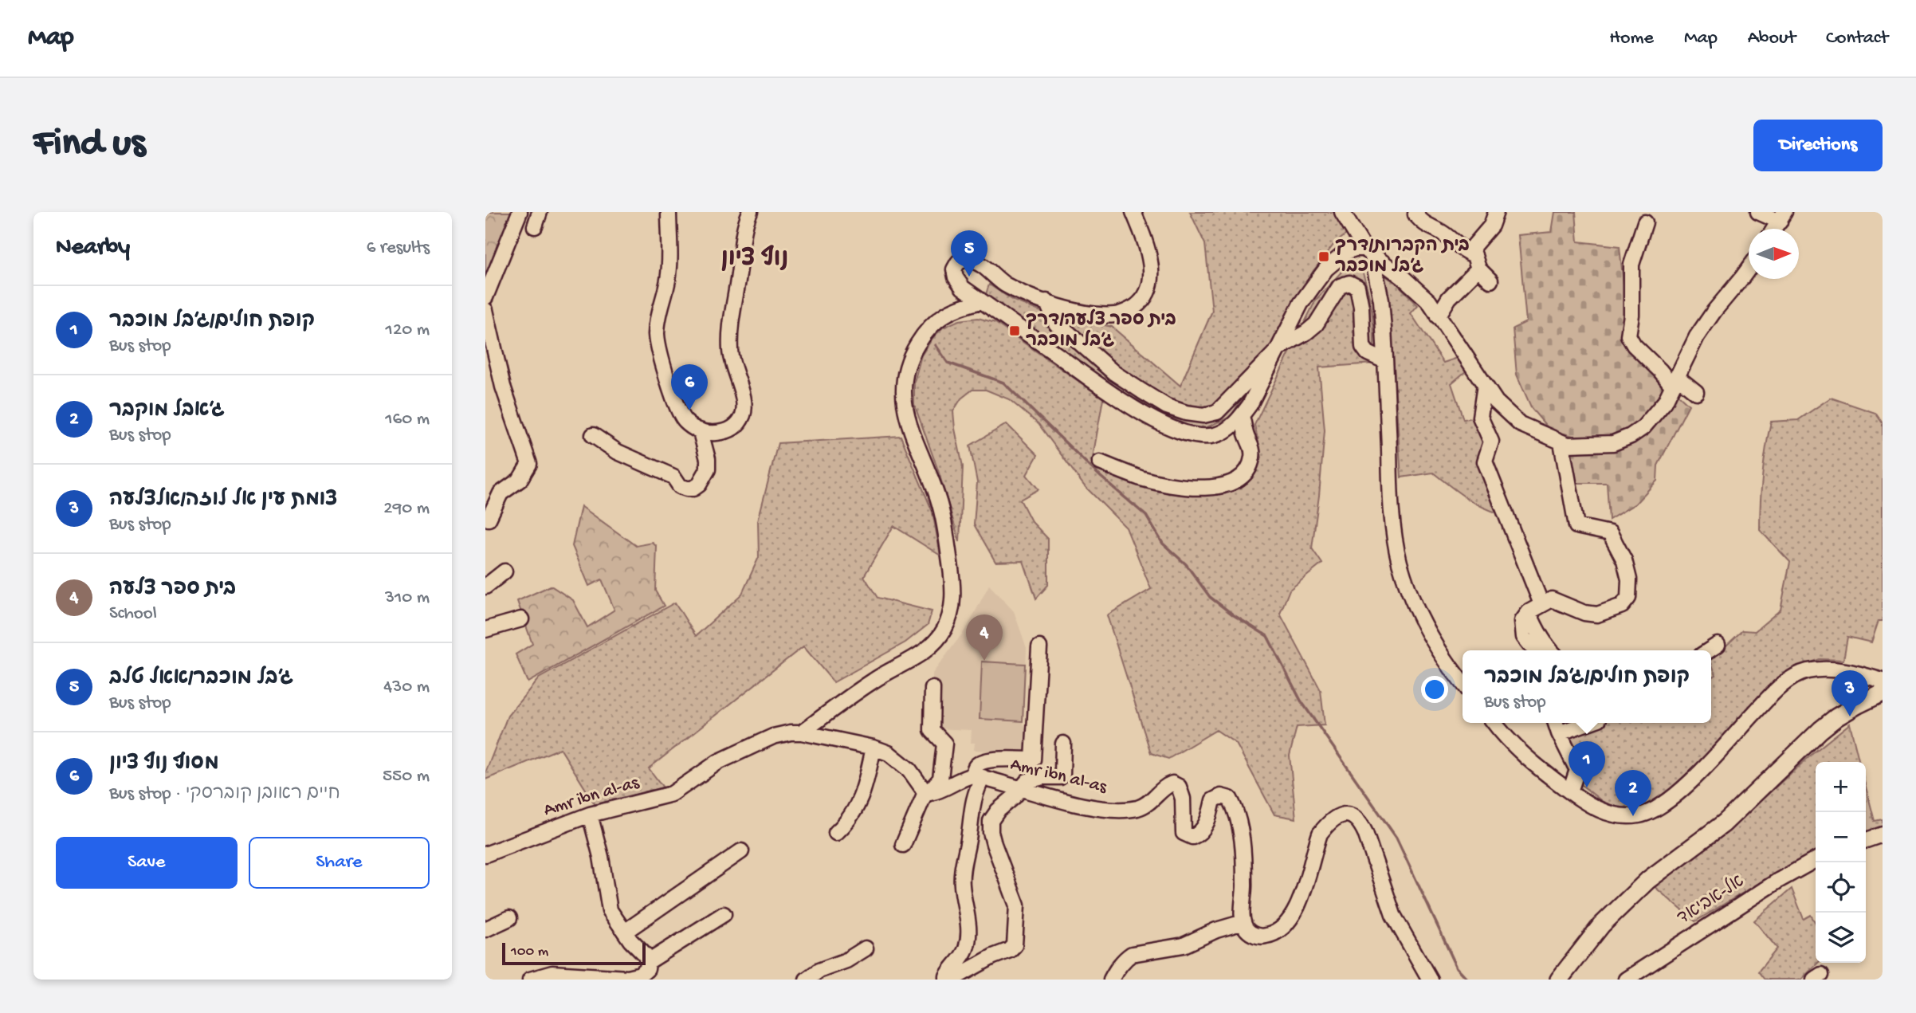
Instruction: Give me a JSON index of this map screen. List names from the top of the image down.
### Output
{
  "streets": {
    "street": ["Amr ibn al-as", "אל-אביאד"]
  },
  "districts": ["נוף ציון"],
  "places": {
    "transit": ["בית הקברות/דרך ג׳בל מוכבר", "בית ספר צלעה/דרך ג׳בל מוכבר"]
  },
  "scale_bar": "100 m",
  "north": "right",
  "page": {
    "header": "Map",
    "nav": [
      "Home",
      "Map",
      "About",
      "Contact"
    ],
    "buttons": [
      "Directions",
      ["Save", "Share"]
    ],
    "title": "Find us",
    "heading": ["Nearby", "6 results"],
    "pins": [
      "5",
      "6",
      "4",
      "3",
      "1",
      "2"
    ],
    "list": [
      {
        "mark": "1",
        "name": "קופת חולים/ג׳בל מוכבר",
        "note": "Bus stop",
        "value": "120 m"
      },
      {
        "mark": "2",
        "name": "ג׳אבל מוקבר",
        "note": "Bus stop",
        "value": "160 m"
      },
      {
        "mark": "3",
        "name": "צומת עין אל לוזה/אלצלעה",
        "note": "Bus stop",
        "value": "290 m"
      },
      {
        "mark": "4",
        "name": "בית ספר צלעה",
        "note": "School",
        "value": "310 m"
      },
      {
        "mark": "5",
        "name": "ג׳בל מוכבר/אאל טלב",
        "note": "Bus stop",
        "value": "430 m"
      },
      {
        "mark": "6",
        "name": "מסוף נוף ציון",
        "note": "Bus stop · חיים ראובן קוברסקי",
        "value": "550 m"
      }
    ],
    "popup": ["קופת חולים/ג׳בל מוכבר", "Bus stop"],
    "map_buttons": ["+", "−"],
    "scale": "100 m"
  }
}
